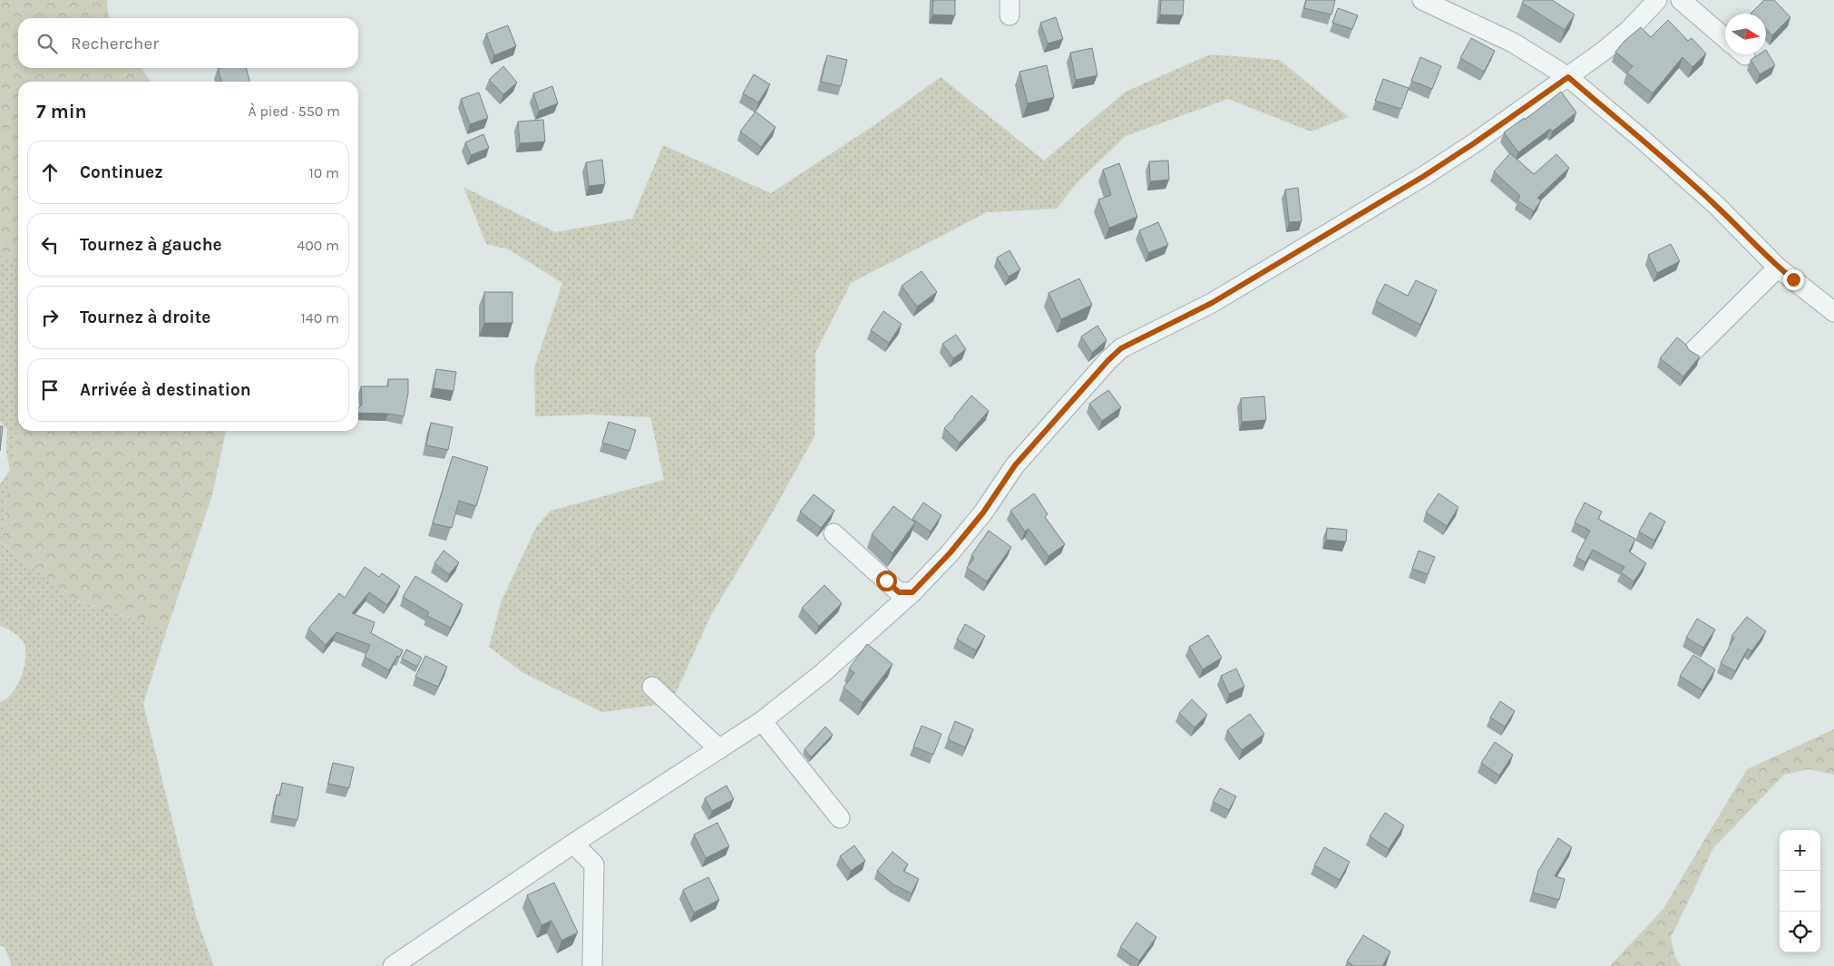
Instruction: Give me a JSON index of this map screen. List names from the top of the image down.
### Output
{
  "north": "right",
  "page": {
    "search": "Rechercher",
    "heading": ["7 min", "À pied · 550 m"],
    "list": [
      ["Continuez", "10 m"],
      ["Tournez à gauche", "400 m"],
      ["Tournez à droite", "140 m"],
      "Arrivée à destination"
    ],
    "map_buttons": ["+", "−"]
  }
}
